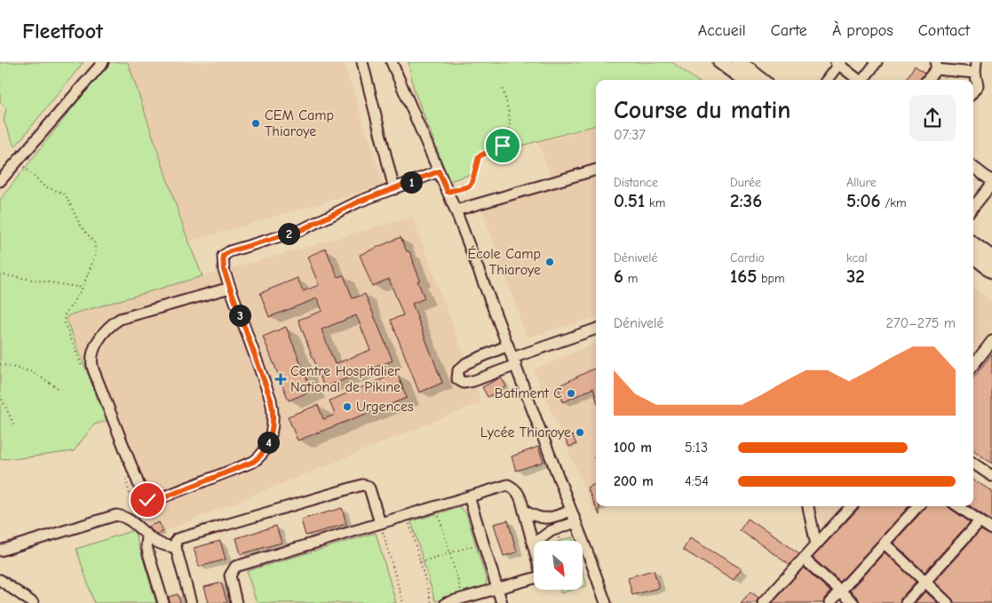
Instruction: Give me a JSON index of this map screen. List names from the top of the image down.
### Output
{
  "places": {
    "other": [
      "CEM Camp Thiaroye",
      "École Camp Thiaroye",
      "Batiment C",
      "Urgences",
      "Lycée Thiaroye"
    ],
    "health": ["Centre Hospitalier National de Pikine"]
  },
  "north": "bottom right",
  "page": {
    "header": "Fleetfoot",
    "nav": [
      "Accueil",
      "Carte",
      "À propos",
      "Contact"
    ],
    "heading": ["Course du matin", "07:37"],
    "stats": [
      ["Distance", "0.51 km"],
      ["Durée", "2:36"],
      ["Allure", "5:06 /km"],
      ["Dénivelé", "6 m"],
      ["Cardio", "165 bpm"],
      ["kcal", "32"]
    ],
    "pins": [
      "1",
      "2",
      "3",
      "4"
    ],
    "chart": ["Dénivelé", "270–275 m"],
    "list": [
      {
        "name": "100 m",
        "note": "5:13"
      },
      {
        "name": "200 m",
        "note": "4:54"
      }
    ]
  }
}
